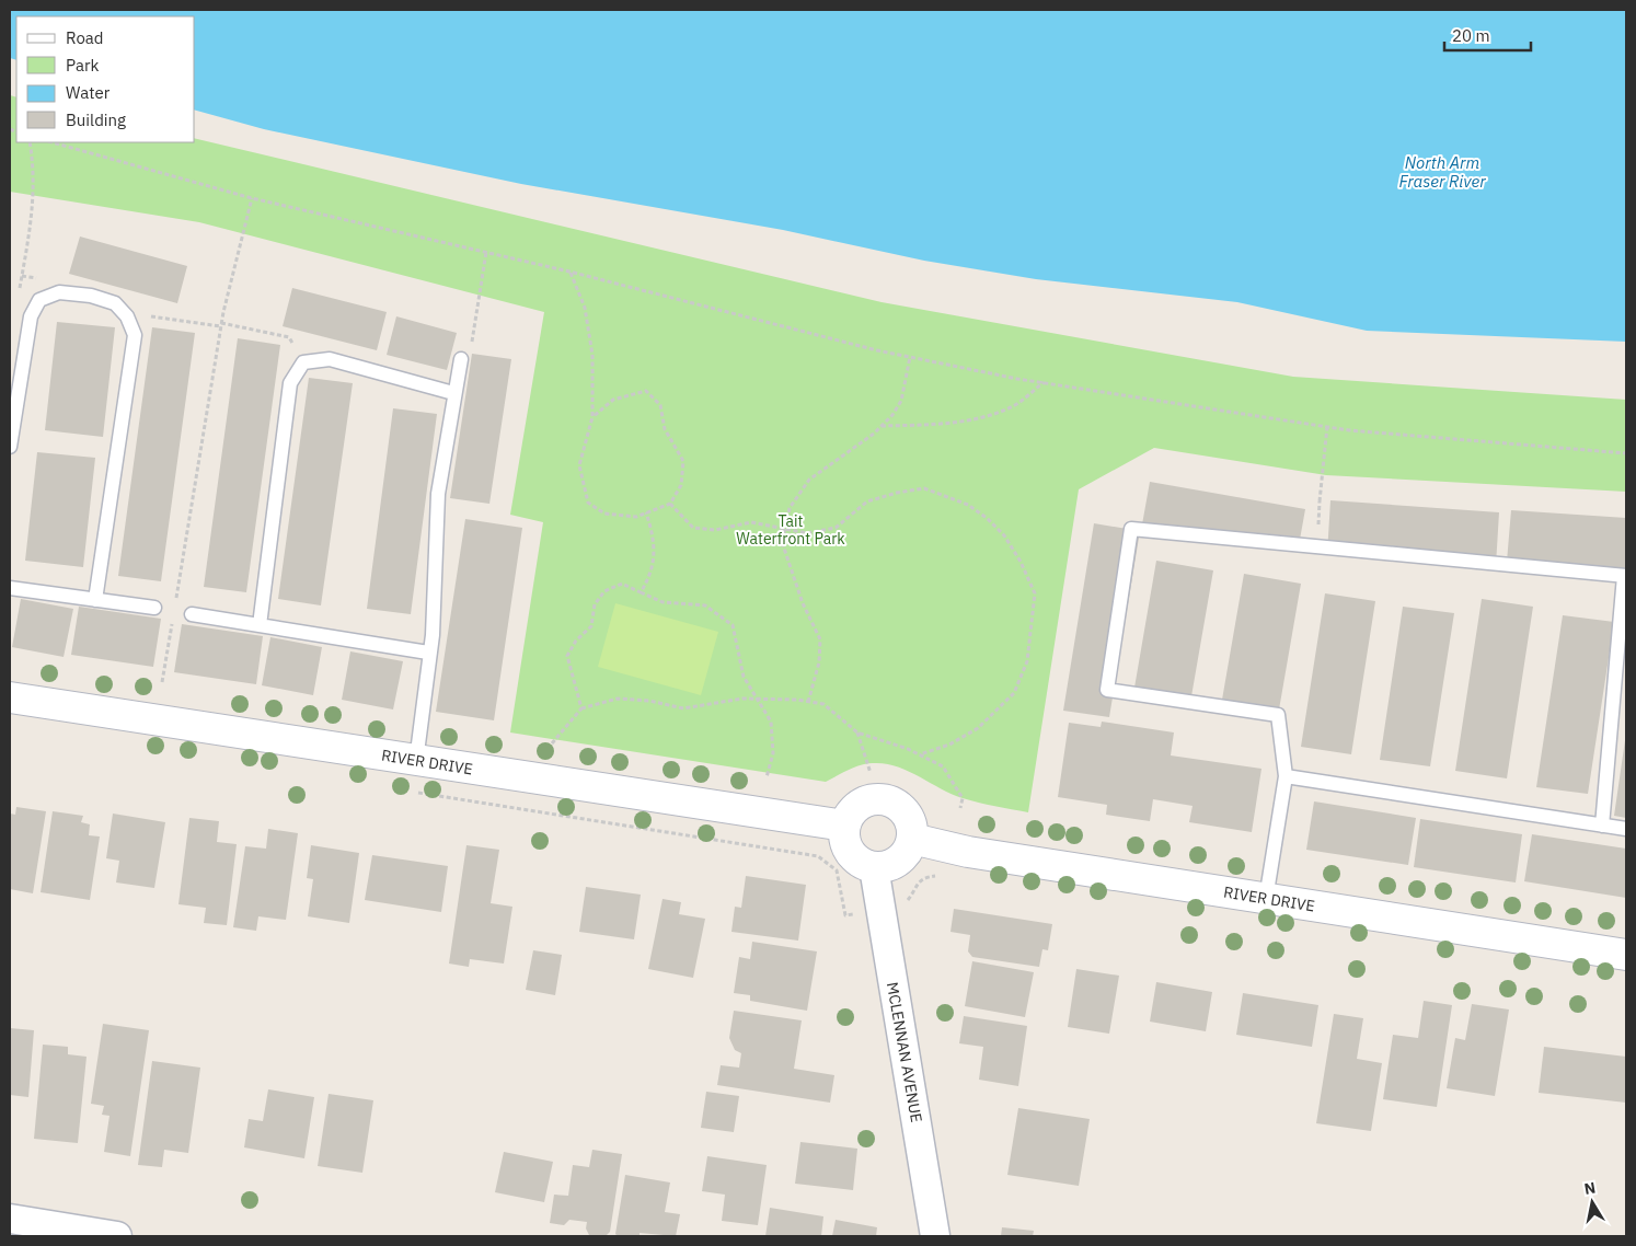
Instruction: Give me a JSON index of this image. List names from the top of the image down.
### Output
{
  "streets": {
    "street": ["RIVER DRIVE", "MCLENNAN AVENUE"]
  },
  "crossings": [
    ["RIVER DRIVE", "MCLENNAN AVENUE"]
  ],
  "water": ["North Arm Fraser River"],
  "parks": ["Tait Waterfront Park"],
  "legend": [
    "Road",
    "Park",
    "Water",
    "Building"
  ],
  "scale_bar": "20 m",
  "north": "top"
}
